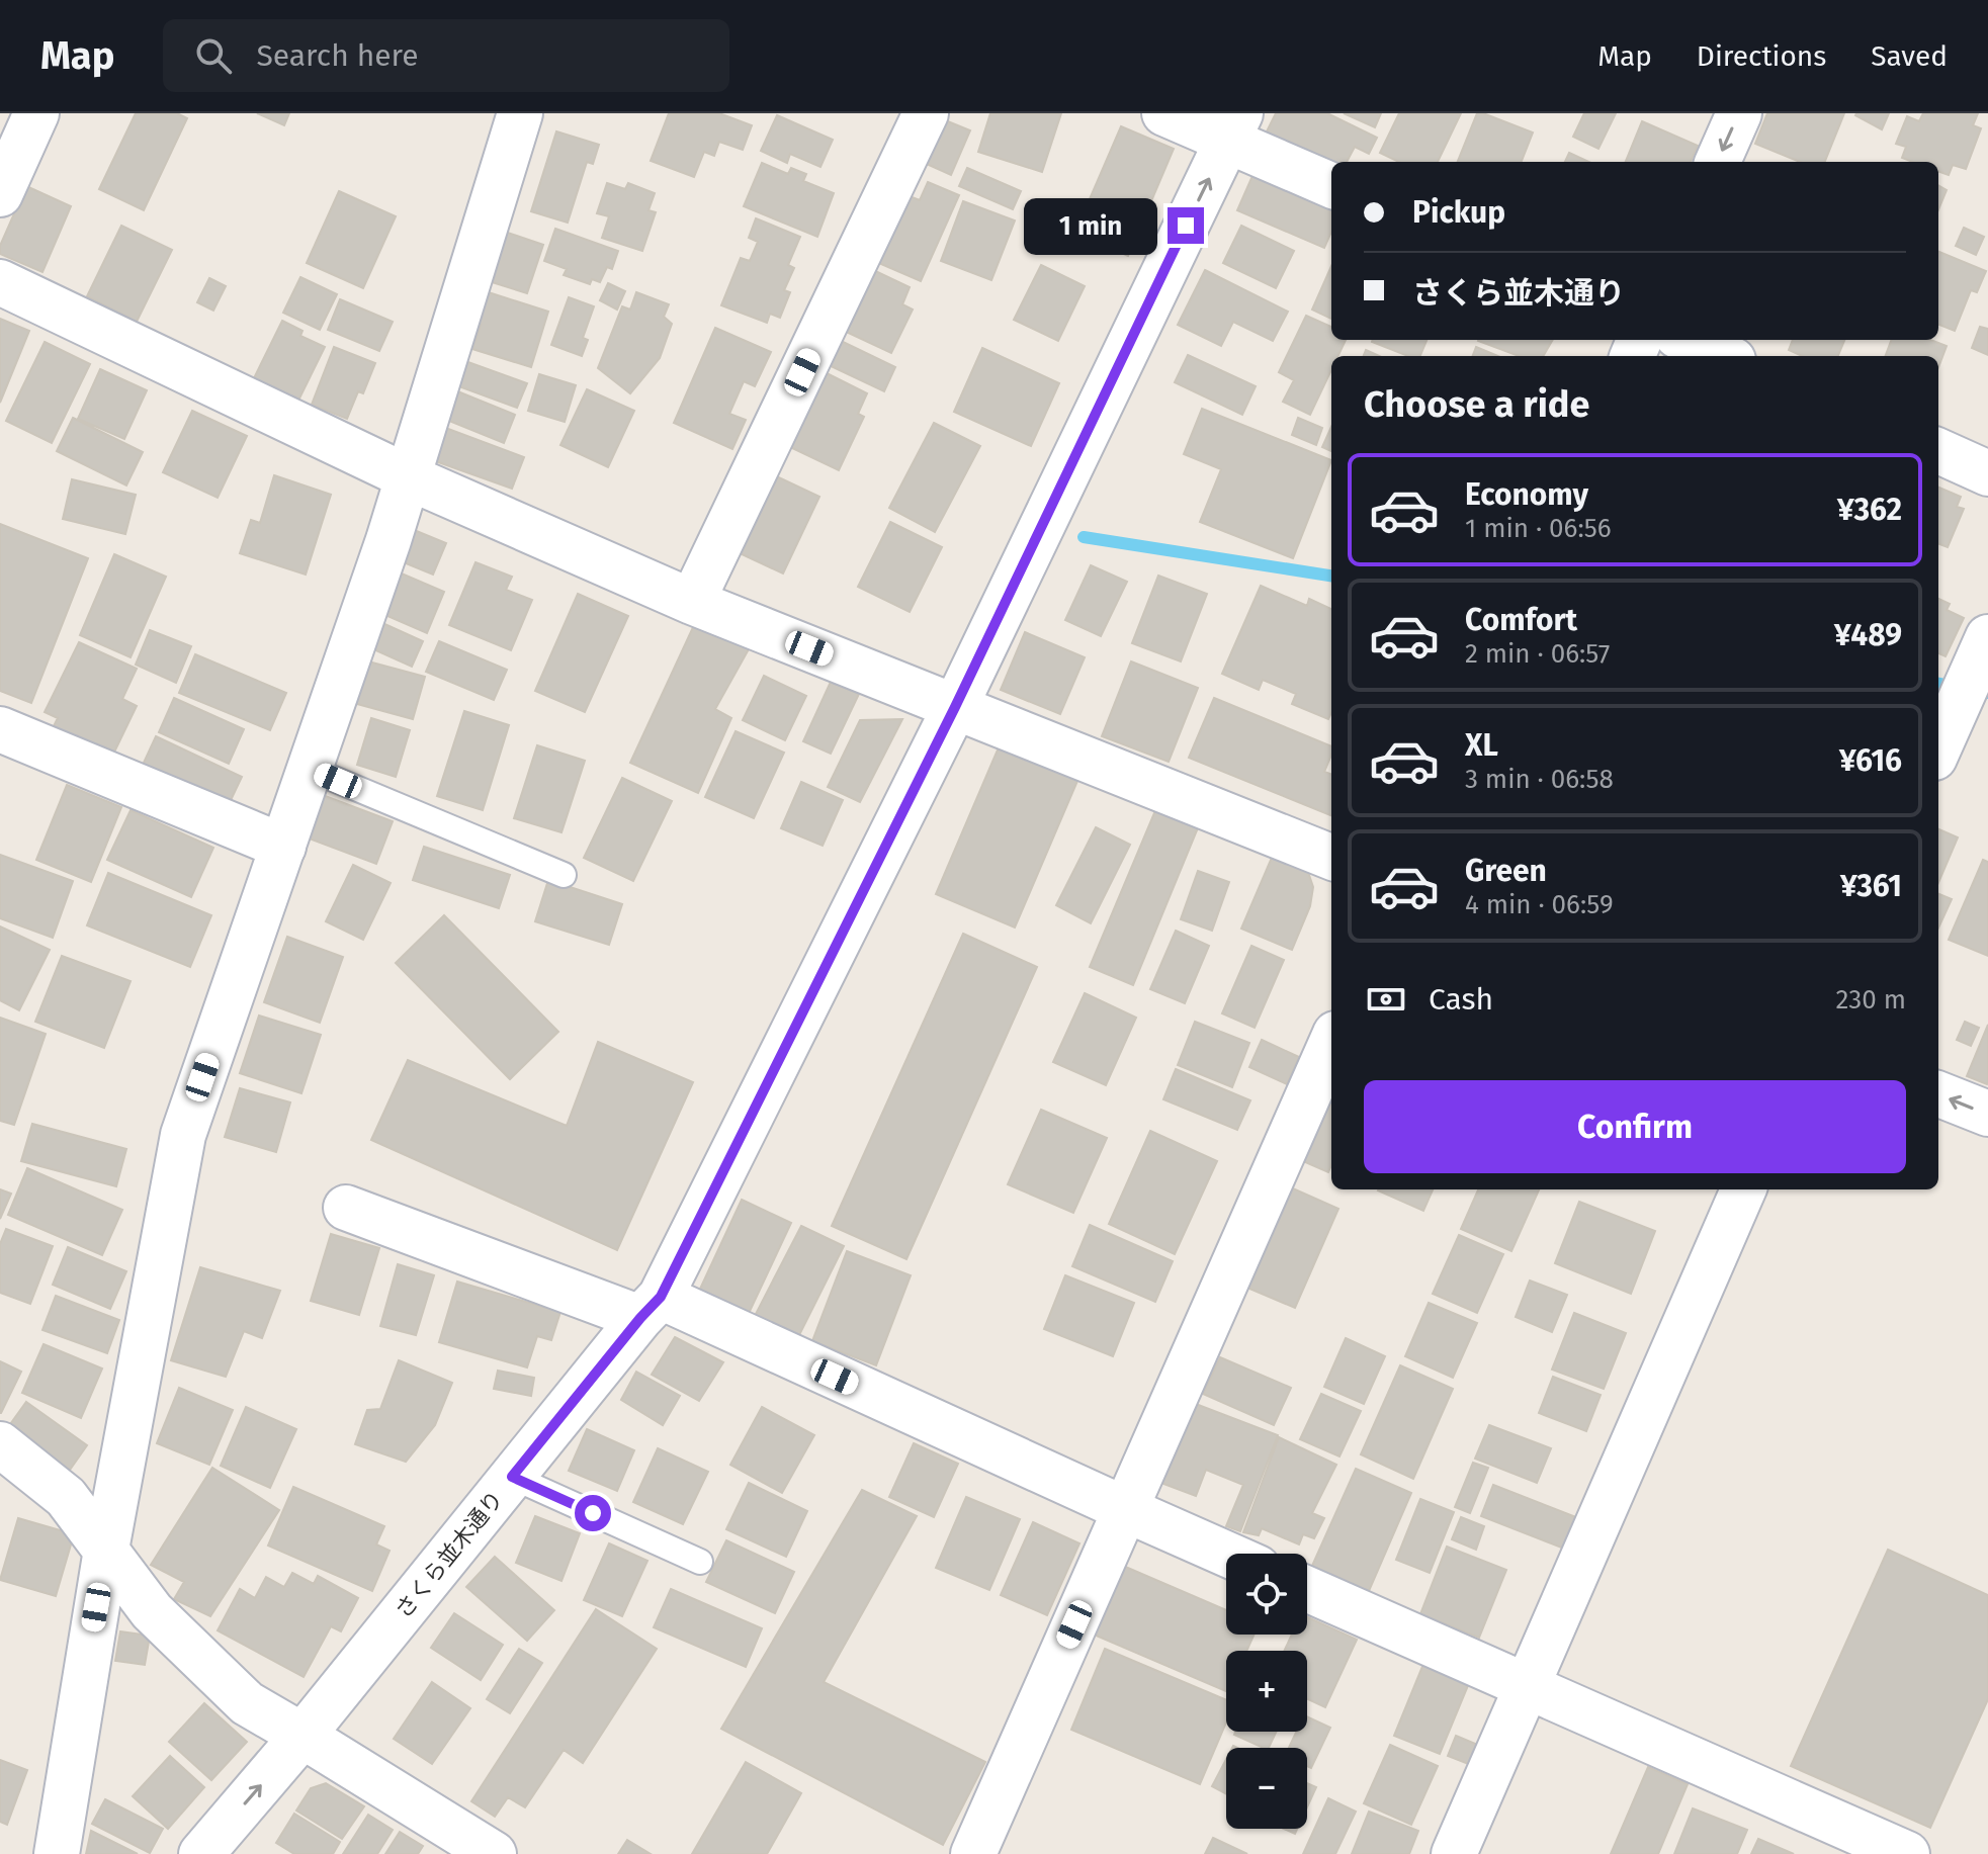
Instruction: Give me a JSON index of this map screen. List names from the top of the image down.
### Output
{
  "streets": {
    "street": ["さくら並木通り"]
  },
  "page": {
    "header": "Map",
    "search": "Search here",
    "nav": ["Map", "Directions", "Saved"],
    "banner": ["Pickup", "さくら並木通り"],
    "bubble": "1 min",
    "heading": "Choose a ride",
    "list": [
      {
        "name": "Economy",
        "note": "1 min · 06:56",
        "value": "¥362"
      },
      {
        "name": "Comfort",
        "note": "2 min · 06:57",
        "value": "¥489"
      },
      {
        "name": "XL",
        "note": "3 min · 06:58",
        "value": "¥616"
      },
      {
        "name": "Green",
        "note": "4 min · 06:59",
        "value": "¥361"
      }
    ],
    "pay": ["Cash", "230 m"],
    "buttons": "Confirm",
    "map_buttons": ["+", "−"]
  }
}
